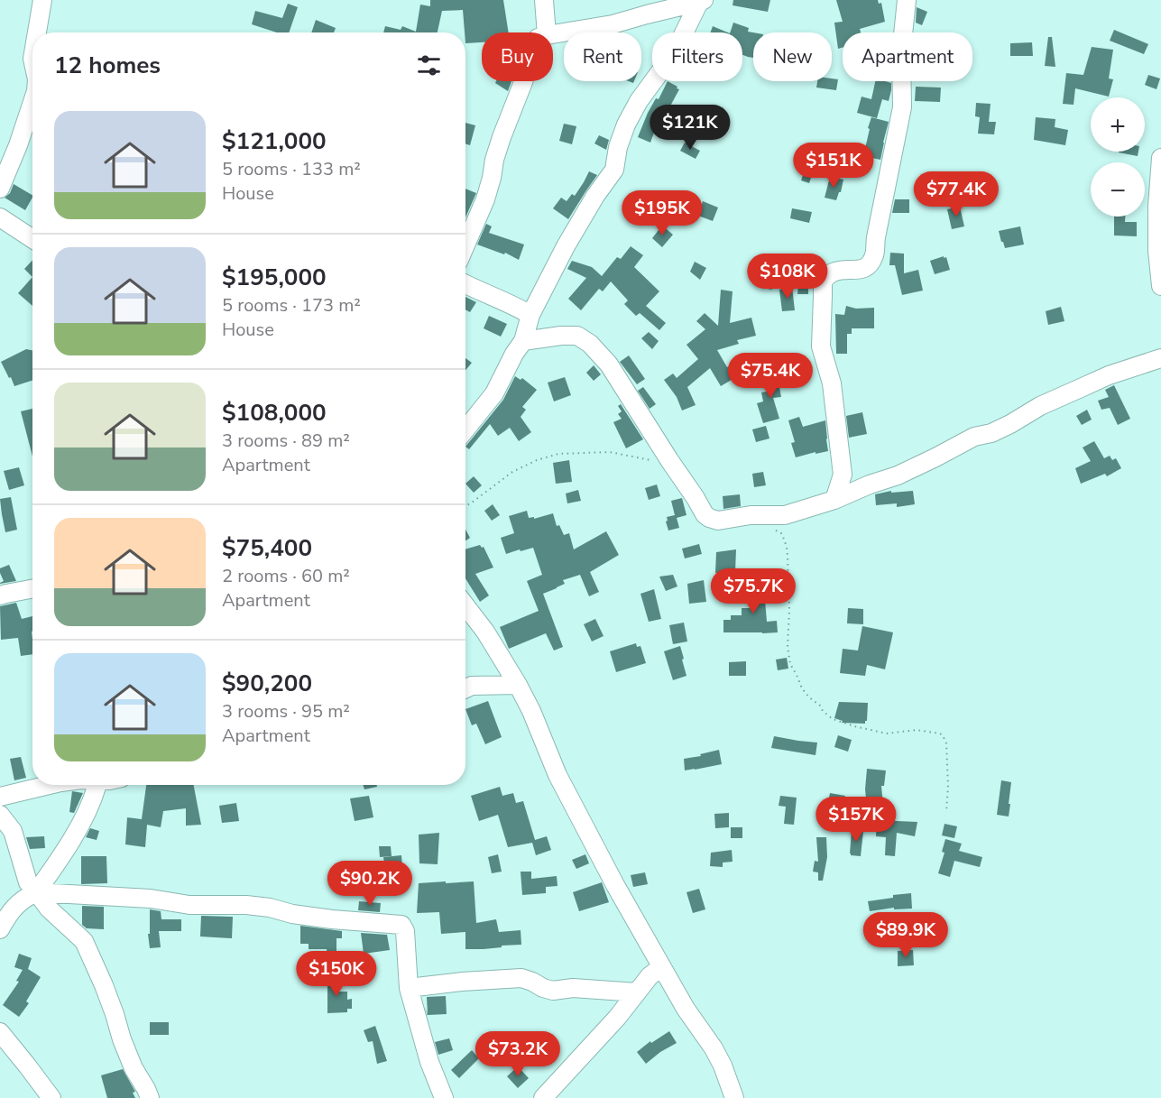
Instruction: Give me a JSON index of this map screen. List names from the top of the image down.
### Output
{
  "page": {
    "chip": [
      "Buy",
      "Rent",
      "Filters",
      "New",
      "Apartment"
    ],
    "heading": "12 homes",
    "map_buttons": ["+", "−"],
    "list": [
      {
        "name": "$121,000",
        "note": "5 rooms · 133 m² · House"
      },
      {
        "name": "$195,000",
        "note": "5 rooms · 173 m² · House"
      },
      {
        "name": "$108,000",
        "note": "3 rooms · 89 m² · Apartment"
      },
      {
        "name": "$75,400",
        "note": "2 rooms · 60 m² · Apartment"
      },
      {
        "name": "$90,200",
        "note": "3 rooms · 95 m² · Apartment"
      }
    ],
    "price": [
      "$121K",
      "$151K",
      "$77.4K",
      "$195K",
      "$108K",
      "$75.4K",
      "$75.7K",
      "$157K",
      "$90.2K",
      "$89.9K",
      "$150K",
      "$73.2K"
    ]
  }
}
